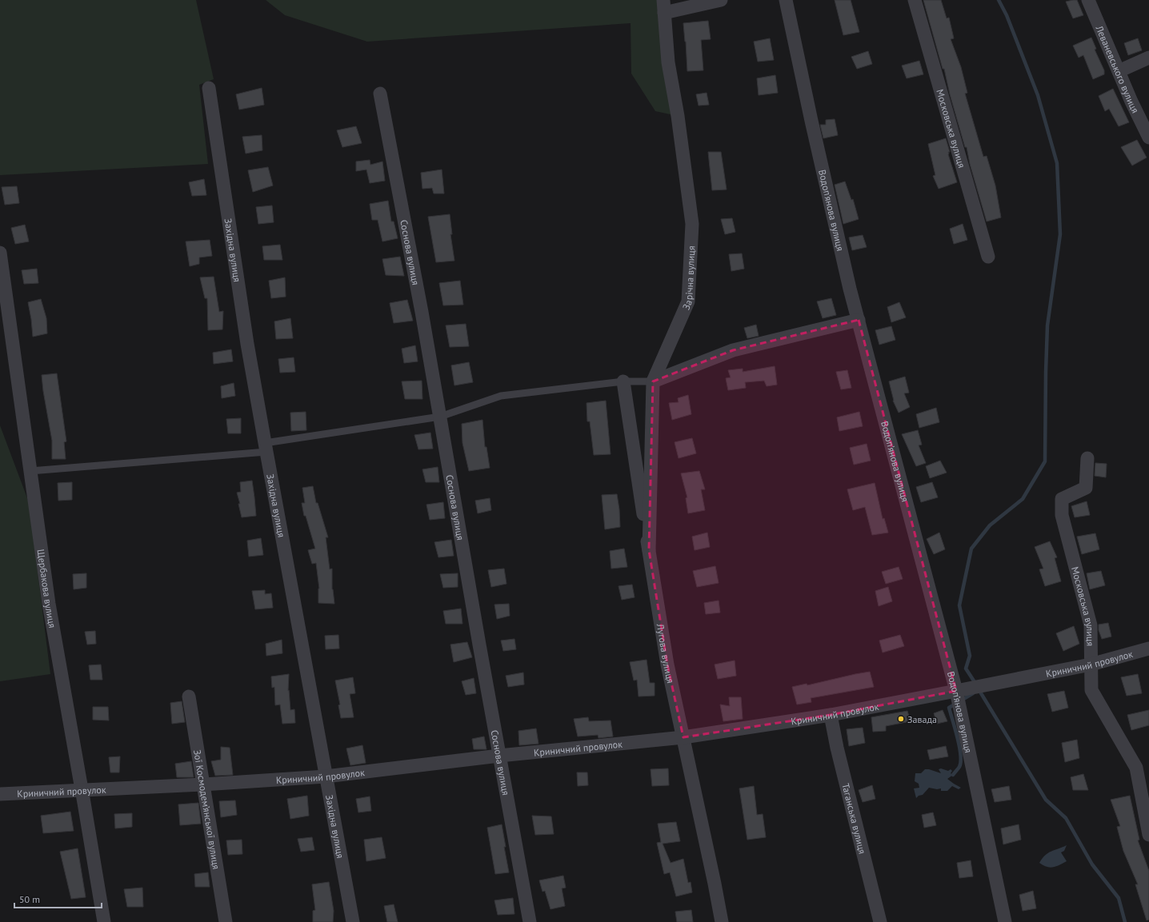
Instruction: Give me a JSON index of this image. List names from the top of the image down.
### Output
{
  "streets": {
    "street": [
      "Леваневського вулиця",
      "Московська вулиця",
      "Водоп’янова вулиця",
      "Західна вулиця",
      "Соснова вулиця",
      "Зарічна вулиця",
      "Щербакова вулиця",
      "Лугова вулиця",
      "Криничний провулок",
      "Зої Космодем’янської вулиця",
      "Таганська вулиця"
    ]
  },
  "crossings": [
    ["Московська вулиця", "Криничний провулок"],
    ["Водоп’янова вулиця", "Криничний провулок"],
    ["Західна вулиця", "Криничний провулок"],
    ["Соснова вулиця", "Криничний провулок"],
    ["Зарічна вулиця", "Лугова вулиця"],
    ["Щербакова вулиця", "Криничний провулок"],
    ["Лугова вулиця", "Криничний провулок"],
    ["Криничний провулок", "Зої Космодем’янської вулиця"],
    ["Криничний провулок", "Таганська вулиця"]
  ],
  "places": ["Завада"],
  "scale_bar": "50 m"
}
